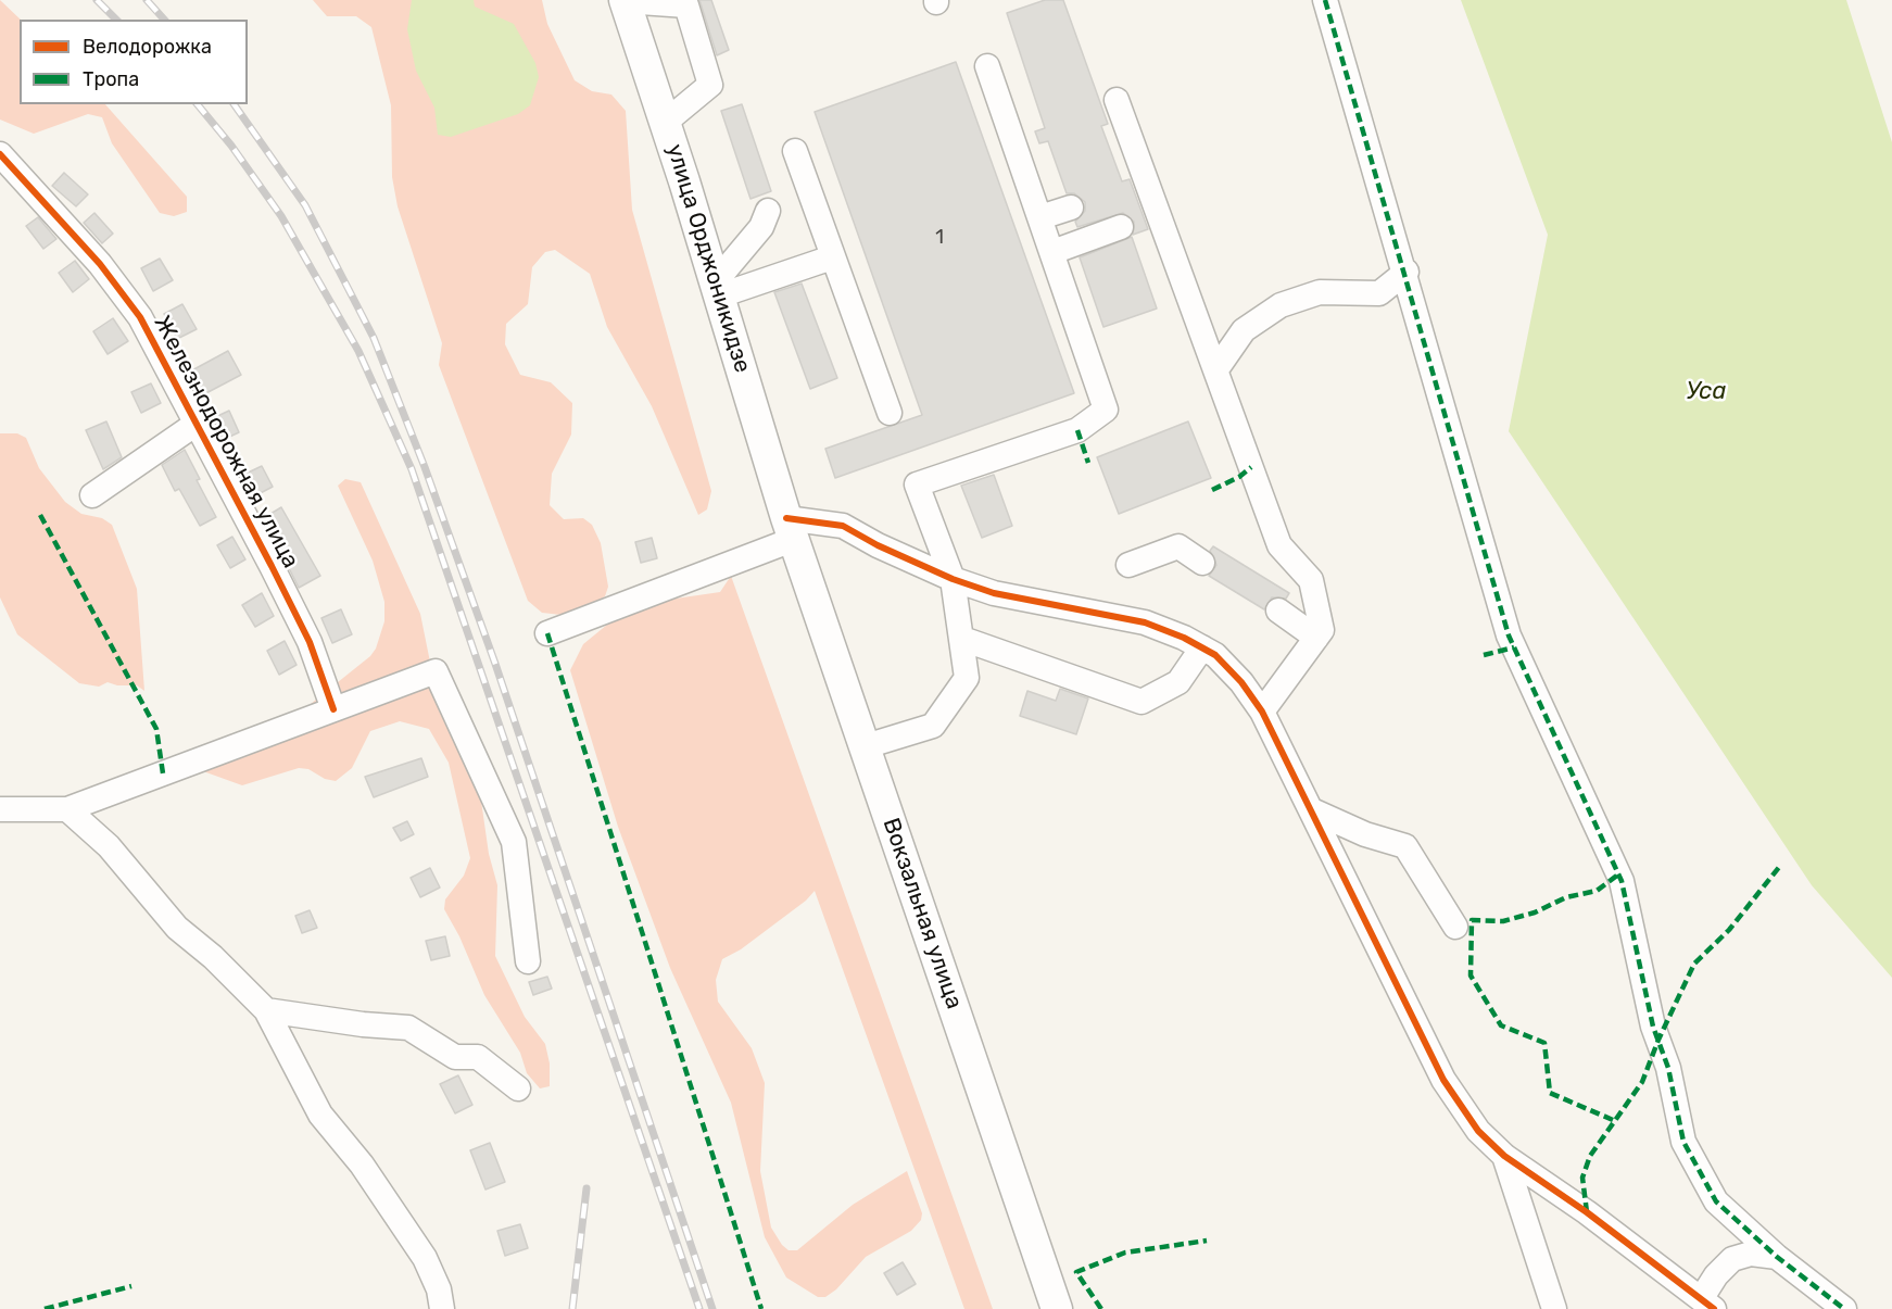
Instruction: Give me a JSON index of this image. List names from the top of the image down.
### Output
{
  "streets": {
    "main road": ["улица Орджоникидзе", "Вокзальная улица"],
    "street": ["Железнодорожная улица"]
  },
  "crossings": [
    ["улица Орджоникидзе", "Вокзальная улица"]
  ],
  "water": ["Уса"],
  "house_numbers": ["1"],
  "legend": ["Велодорожка", "Тропа"]
}
